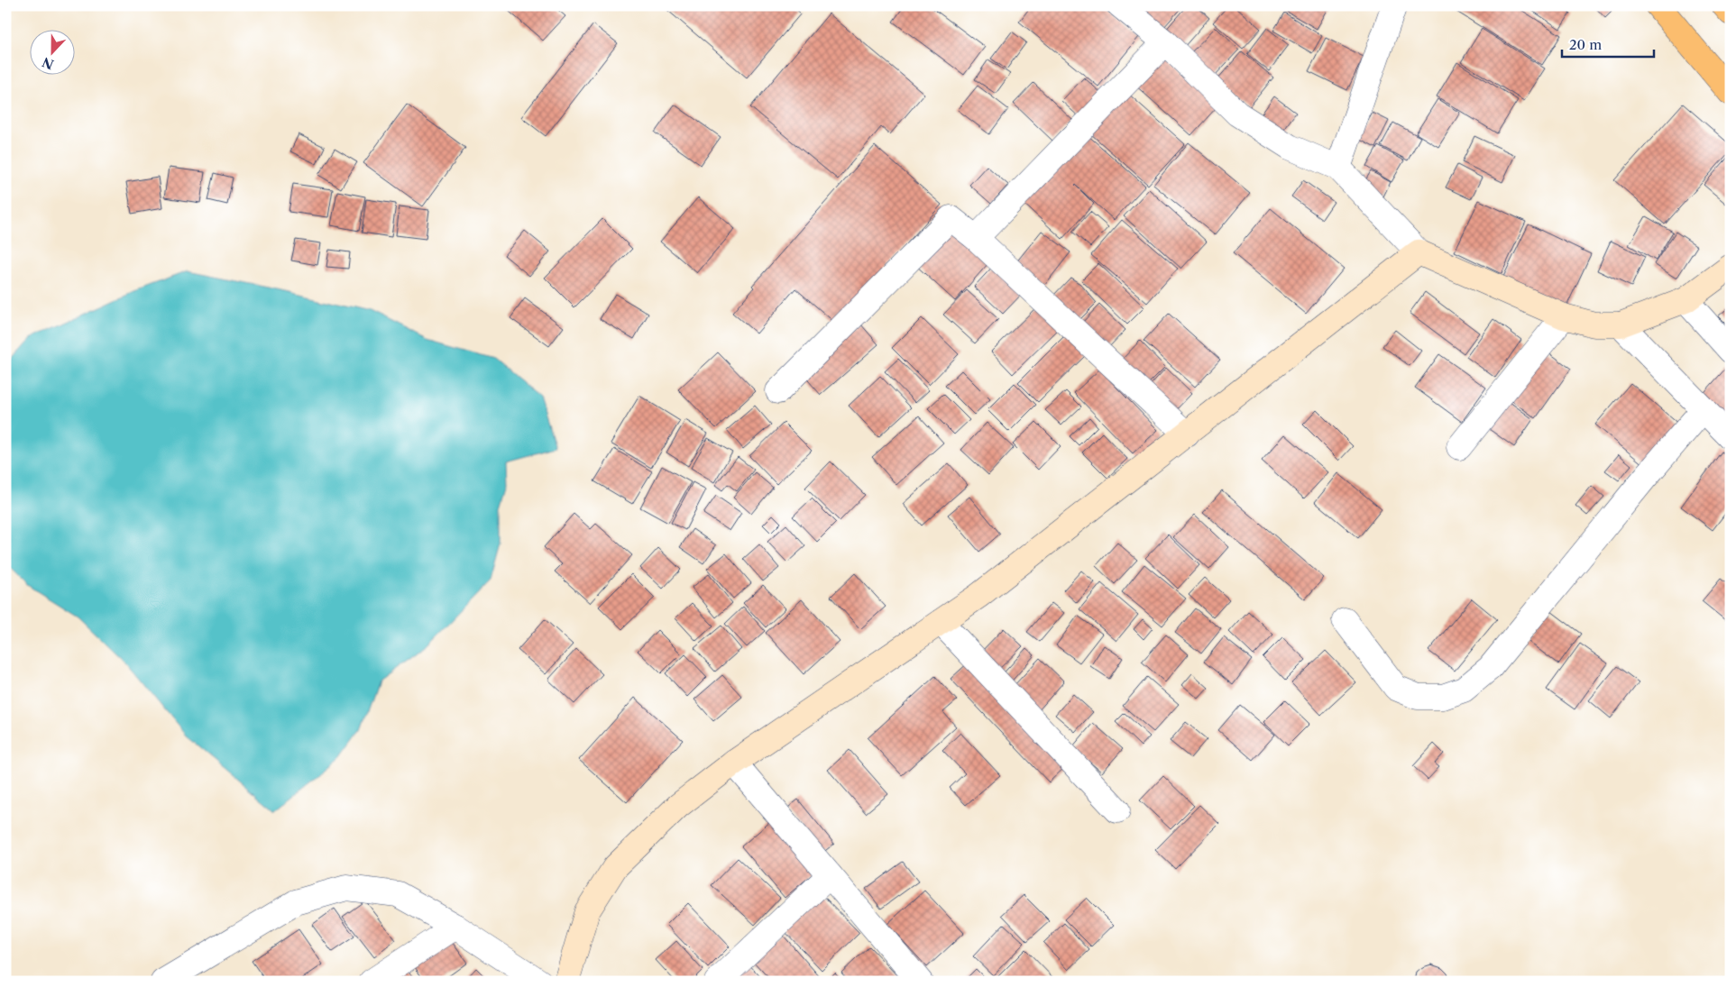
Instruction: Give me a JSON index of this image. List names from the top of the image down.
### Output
{
  "scale_bar": "20 m",
  "north": "bottom"
}
